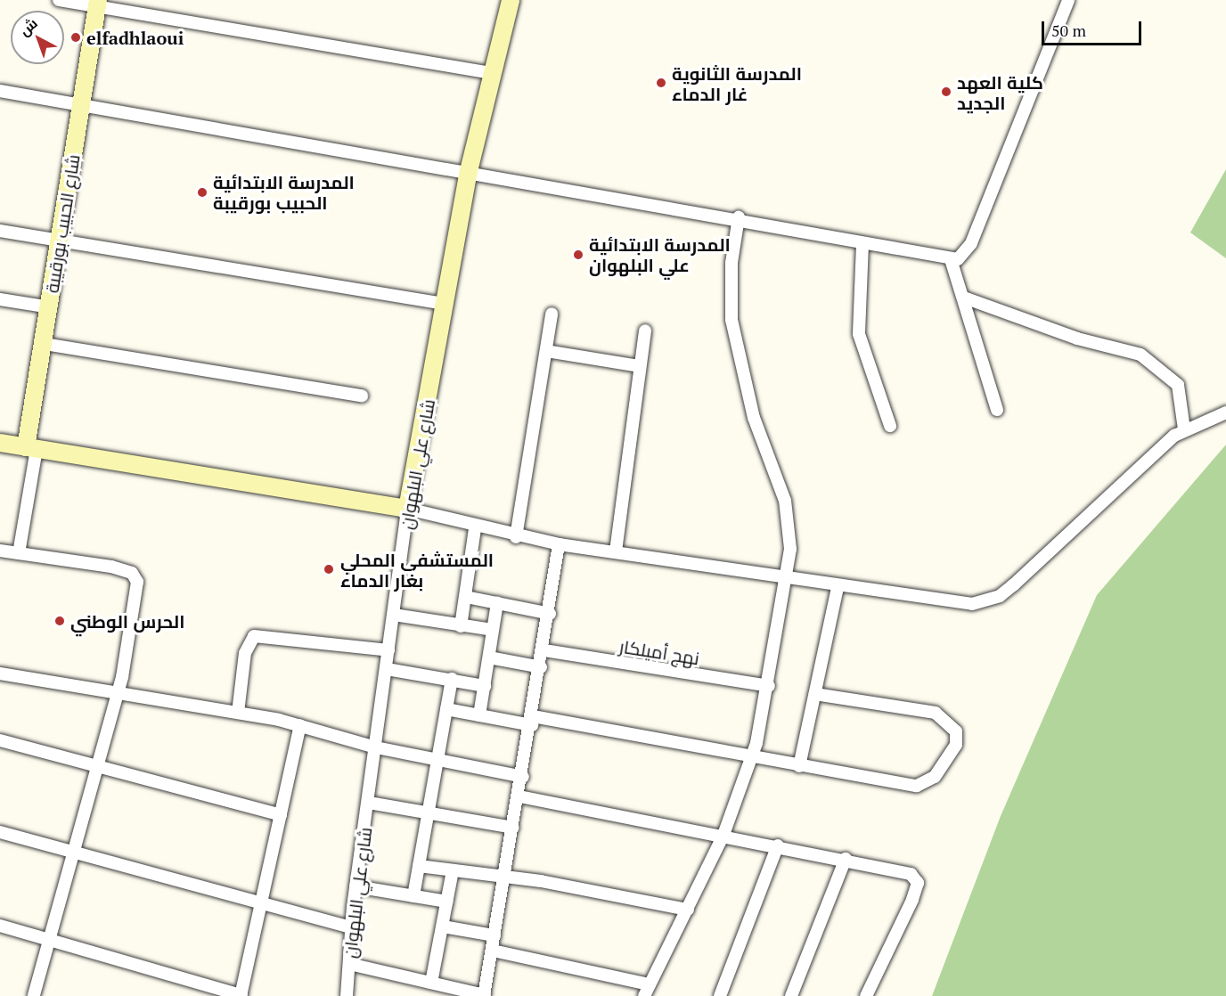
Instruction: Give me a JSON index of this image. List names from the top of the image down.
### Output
{
  "streets": {
    "street": ["شارع الحبيب بورقيبة", "شارع علي البلهوان", "نهج أميلكار"]
  },
  "places": [
    "elfadhlaoui",
    "المدرسة الثانوية غار الدماء",
    "كلية العهد الجديد",
    "المدرسة الابتدائية الحبيب بورقيبة",
    "المدرسة الابتدائية علي البلهوان",
    "المستشفى المحلي بغار الدماء",
    "الحرس الوطني"
  ],
  "scale_bar": "50 m",
  "north": "top left"
}
